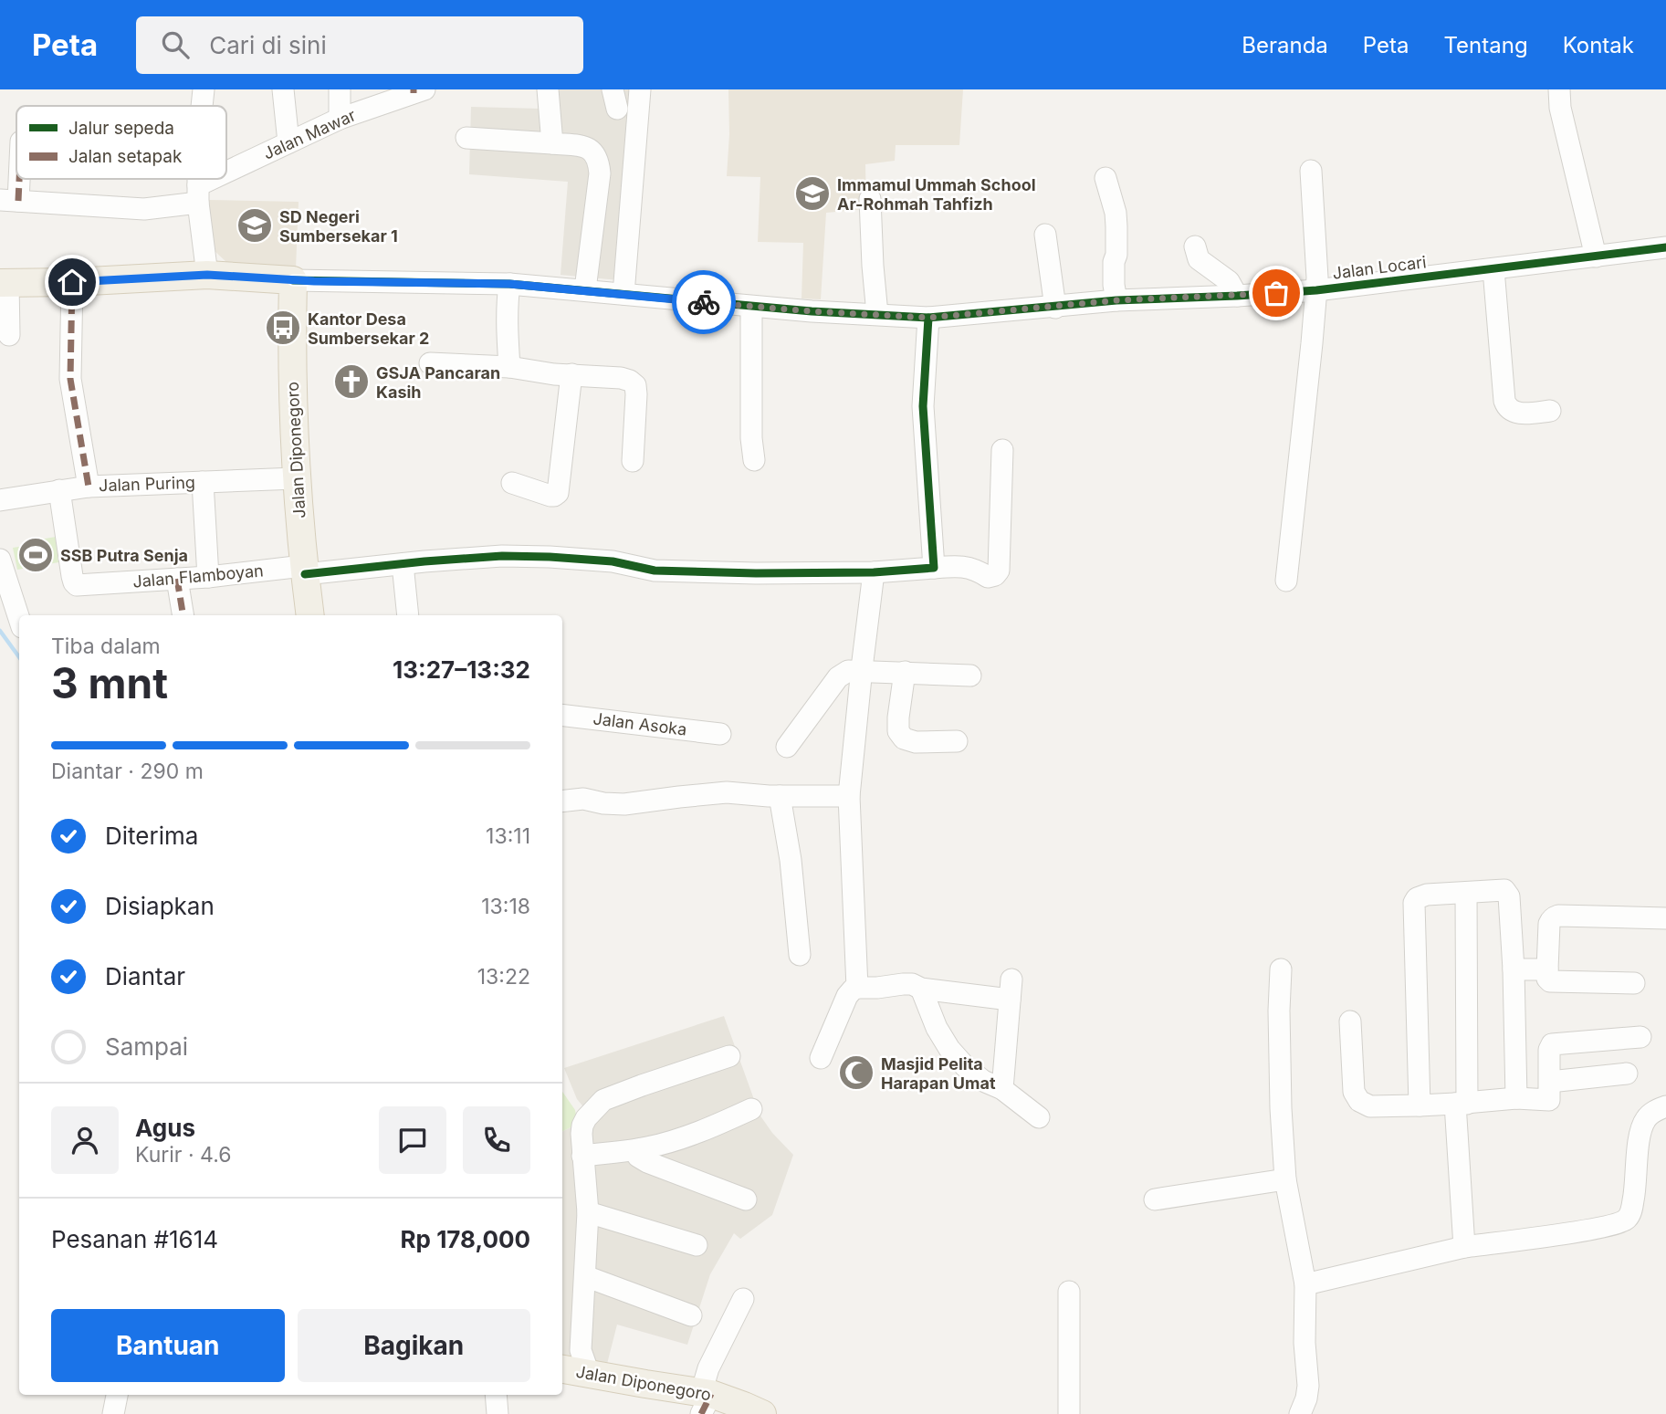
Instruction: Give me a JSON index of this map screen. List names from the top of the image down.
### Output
{
  "streets": {
    "main road": ["Jalan Diponegoro"],
    "street": [
      "Jalan Mawar",
      "Jalan Locari",
      "Jalan Puring",
      "Jalan Flamboyan",
      "Jalan Asoka"
    ]
  },
  "crossings": [
    ["Jalan Locari", "Jalan Diponegoro"],
    ["Jalan Diponegoro", "Jalan Puring"],
    ["Jalan Diponegoro", "Jalan Flamboyan"],
    ["Jalan Puring", "Jalan Flamboyan"]
  ],
  "places": {
    "school or university": ["Immamul Ummah School Ar-Rohmah Tahfizh", "SD Negeri Sumbersekar 1"],
    "bus stop": ["Kantor Desa Sumbersekar 2"],
    "church": ["GSJA Pancaran Kasih"],
    "sports": ["SSB Putra Senja"],
    "mosque": ["Masjid Pelita Harapan Umat"]
  },
  "legend": ["Jalur sepeda", "Jalan setapak"],
  "page": {
    "header": "Peta",
    "search": "Cari di sini",
    "nav": [
      "Beranda",
      "Peta",
      "Tentang",
      "Kontak"
    ],
    "heading": ["3 mnt", "Tiba dalam", "13:27–13:32"],
    "panel": [
      "Agus",
      "Kurir · 4.6",
      "Pesanan #1614",
      "Rp 178,000"
    ],
    "bar": "Diantar · 290 m",
    "list": [
      ["Diterima", "13:11"],
      ["Disiapkan", "13:18"],
      ["Diantar", "13:22"],
      "Sampai"
    ],
    "buttons": ["Bantuan", "Bagikan"]
  }
}
